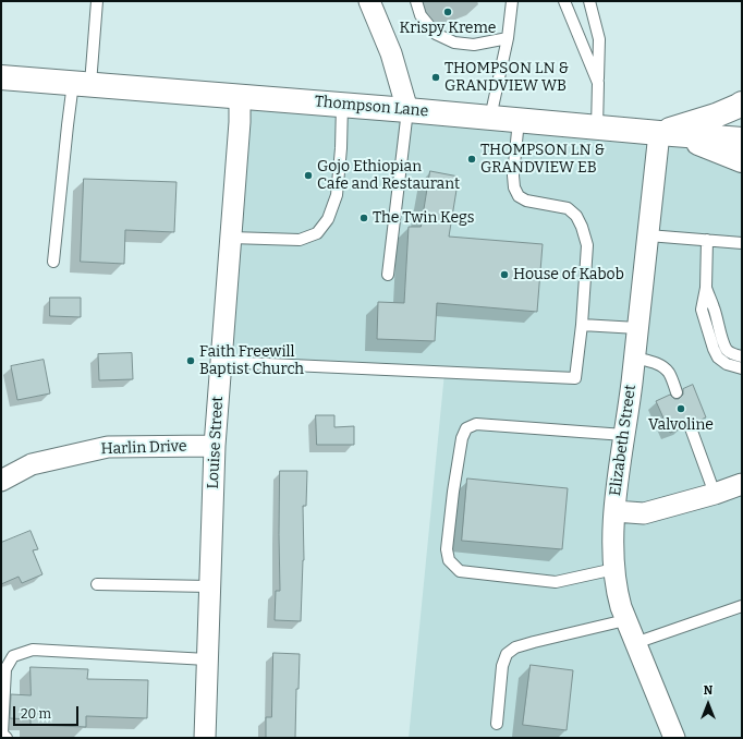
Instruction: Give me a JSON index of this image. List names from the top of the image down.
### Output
{
  "streets": {
    "main road": ["Thompson Lane"],
    "street": ["Elizabeth Street", "Louise Street", "Harlin Drive"]
  },
  "crossings": [
    ["Thompson Lane", "Elizabeth Street"],
    ["Thompson Lane", "Louise Street"],
    ["Louise Street", "Harlin Drive"]
  ],
  "places": [
    "Krispy Kreme",
    "THOMPSON LN & GRANDVIEW WB",
    "THOMPSON LN & GRANDVIEW EB",
    "Gojo Ethiopian Cafe and Restaurant",
    "The Twin Kegs",
    "House of Kabob",
    "Faith Freewill Baptist Church",
    "Valvoline"
  ],
  "scale_bar": "20 m",
  "north": "top"
}
